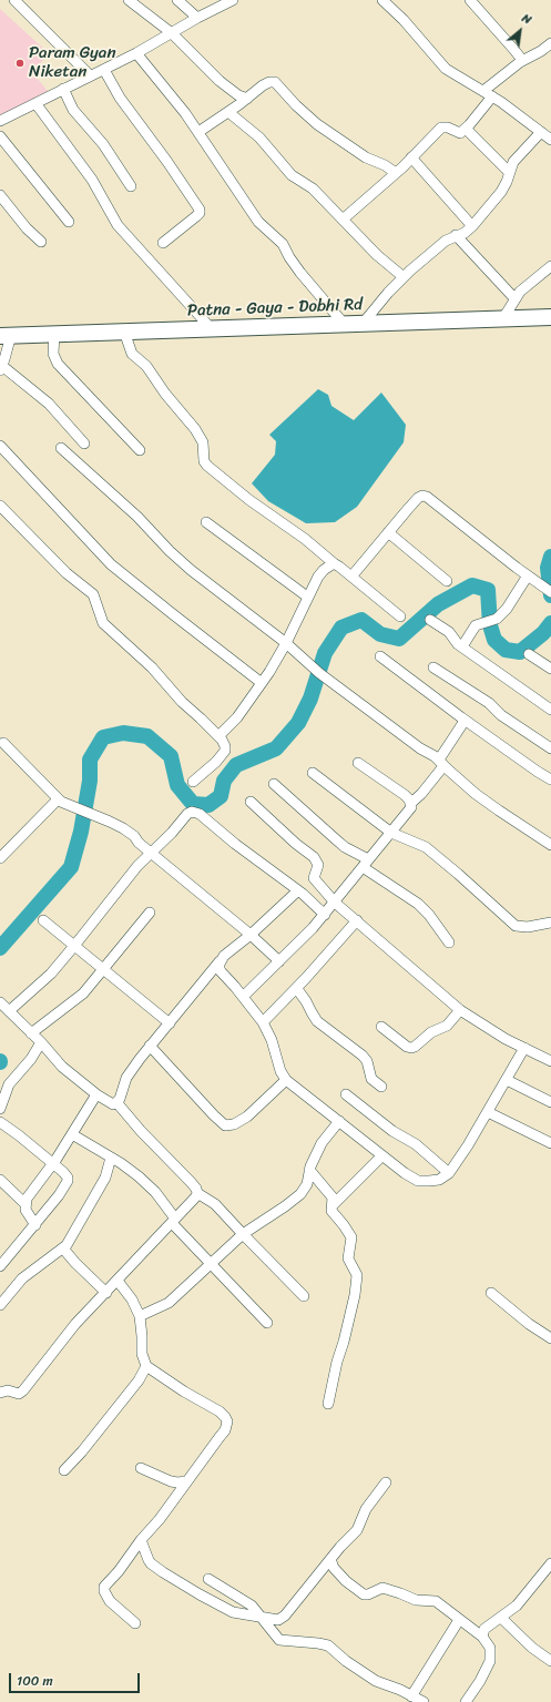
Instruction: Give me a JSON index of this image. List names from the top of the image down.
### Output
{
  "streets": {
    "main road": ["Patna - Gaya - Dobhi Rd"]
  },
  "places": ["Param Gyan Niketan"],
  "scale_bar": "100 m",
  "north": "top right"
}
